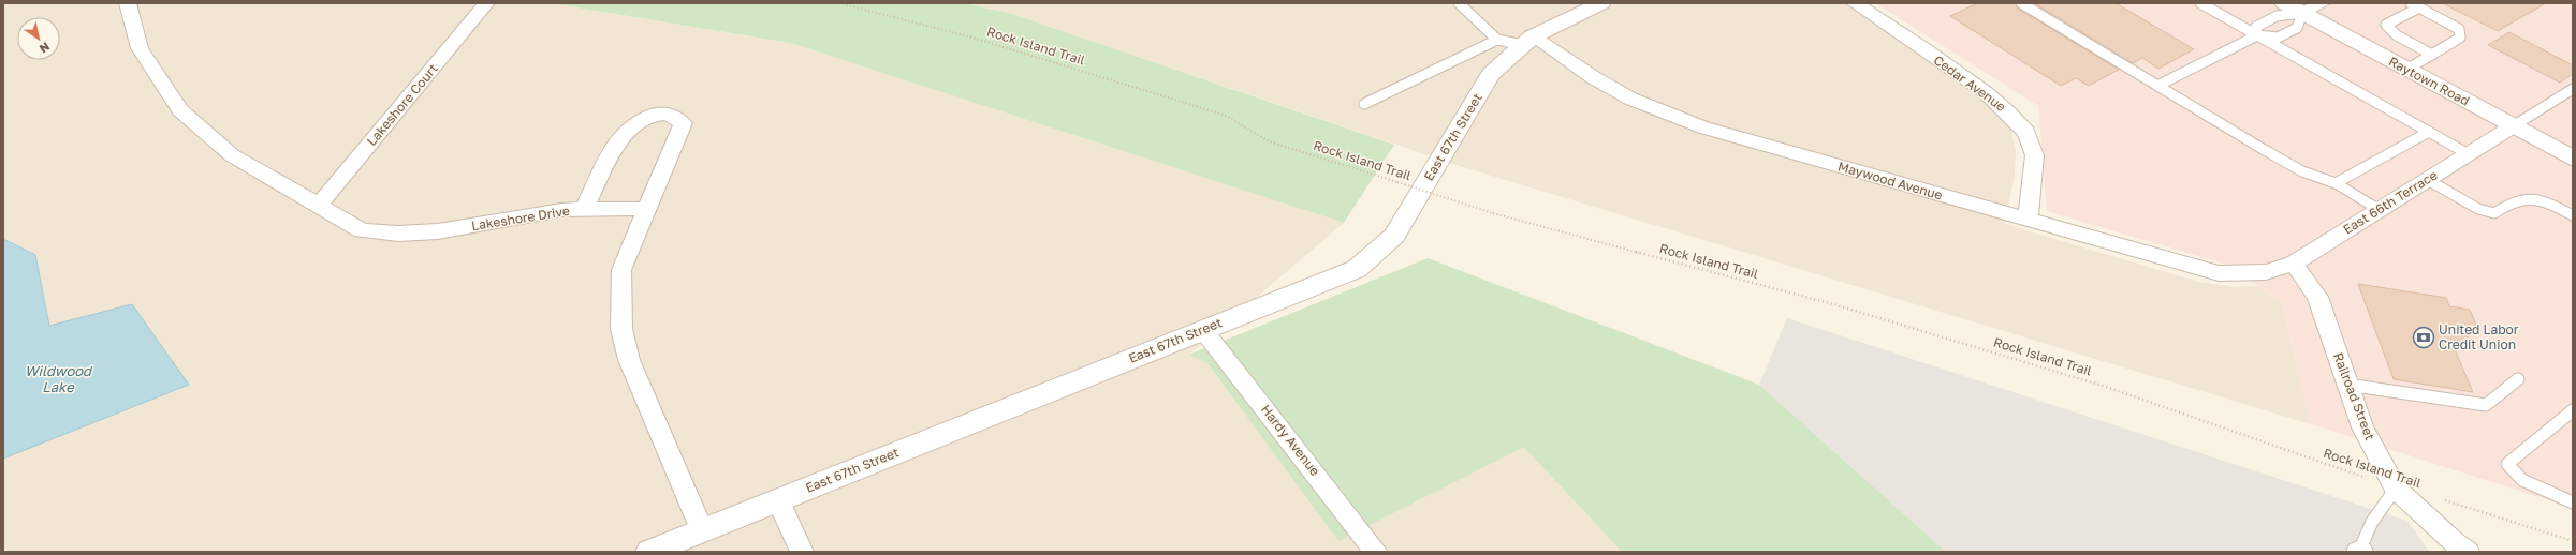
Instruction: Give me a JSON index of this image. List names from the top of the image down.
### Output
{
  "streets": {
    "street": [
      "Raytown Road",
      "Cedar Avenue",
      "Lakeshore Court",
      "East 67th Street",
      "Maywood Avenue",
      "East 66th Terrace",
      "Lakeshore Drive",
      "Railroad Street",
      "Hardy Avenue"
    ],
    "path": ["Rock Island Trail"]
  },
  "crossings": [
    ["Rock Island Trail", "Railroad Street"],
    ["Raytown Road", "East 66th Terrace"],
    ["Cedar Avenue", "Maywood Avenue"],
    ["Lakeshore Court", "Lakeshore Drive"],
    ["East 67th Street", "Maywood Avenue"],
    ["East 67th Street", "Lakeshore Drive"],
    ["East 67th Street", "Hardy Avenue"],
    ["Maywood Avenue", "East 66th Terrace"],
    ["East 66th Terrace", "Railroad Street"]
  ],
  "water": ["Wildwood Lake"],
  "places": {
    "bank": ["United Labor Credit Union"]
  },
  "north": "bottom right"
}
